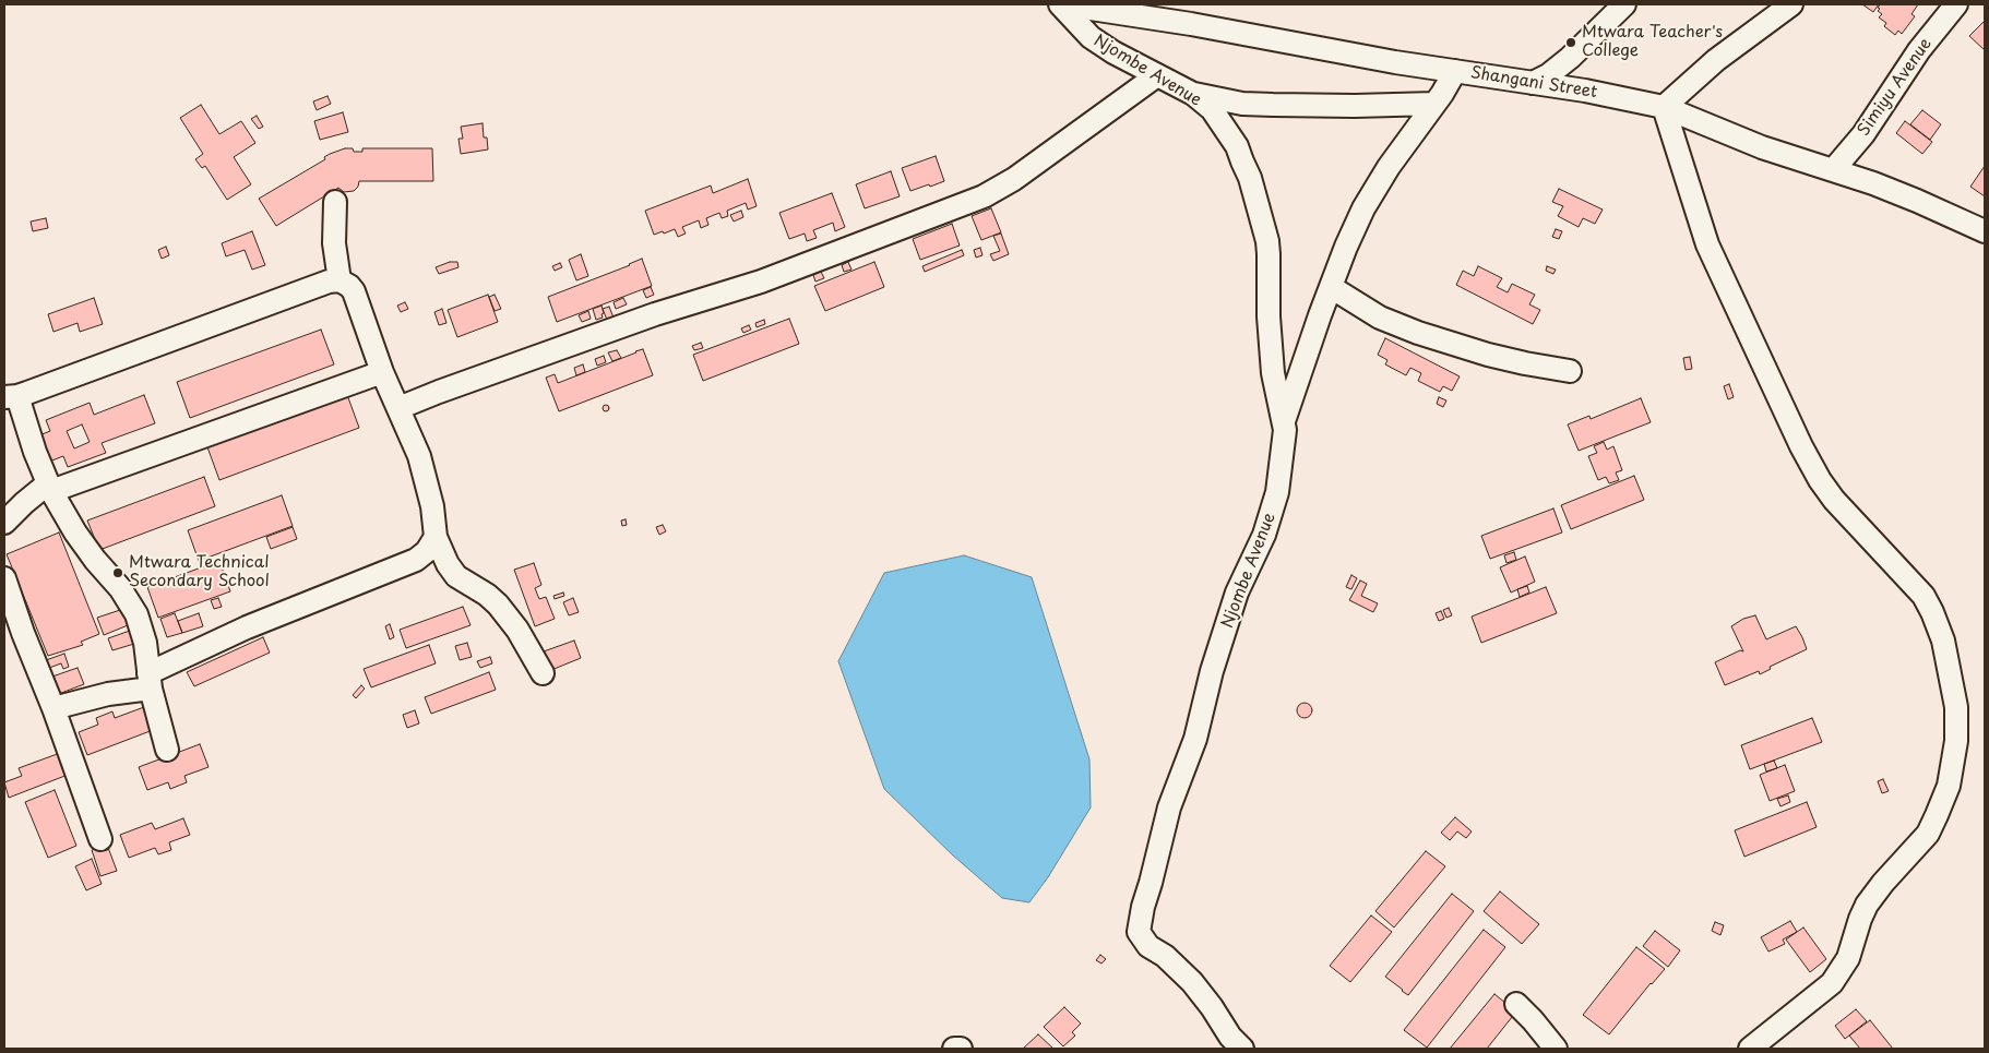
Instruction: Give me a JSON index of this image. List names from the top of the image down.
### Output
{
  "streets": {
    "street": ["Njombe Avenue", "Shangani Street", "Simiyu Avenue"]
  },
  "crossings": [
    ["Njombe Avenue", "Shangani Street"],
    ["Shangani Street", "Simiyu Avenue"]
  ],
  "places": ["Mtwara Teacher's College", "Mtwara Technical Secondary School"]
}
